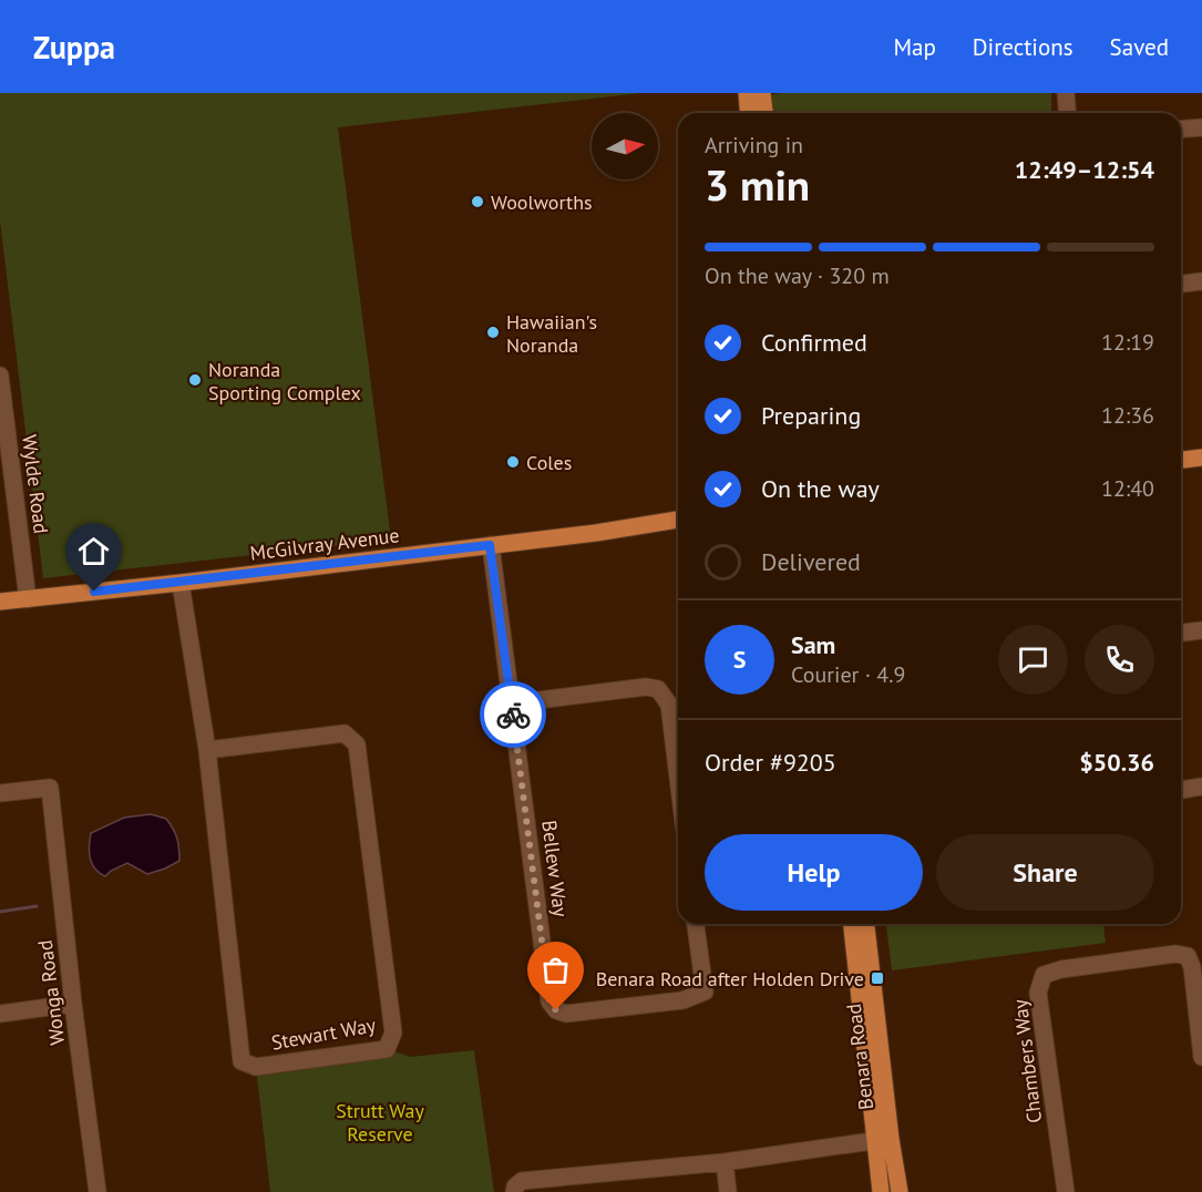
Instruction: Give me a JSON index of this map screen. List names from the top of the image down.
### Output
{
  "streets": {
    "main road": ["McGilvray Avenue", "Benara Road"],
    "street": [
      "Wylde Road",
      "Bellew Way",
      "Wonga Road",
      "Stewart Way",
      "Chambers Way"
    ]
  },
  "crossings": [
    ["Wylde Road", "McGilvray Avenue"],
    ["McGilvray Avenue", "Bellew Way"],
    ["McGilvray Avenue", "Stewart Way"]
  ],
  "parks": ["Strutt Way Reserve"],
  "places": {
    "other": [
      "Woolworths",
      "Hawaiian's Noranda",
      "Noranda Sporting Complex",
      "Coles"
    ],
    "transit": ["Benara Road after Holden Drive"]
  },
  "north": "right",
  "page": {
    "header": "Zuppa",
    "nav": ["Map", "Directions", "Saved"],
    "heading": ["3 min", "Arriving in", "12:49–12:54"],
    "panel": [
      "Sam",
      "Courier · 4.9",
      "Order #9205",
      "$50.36"
    ],
    "bar": "On the way · 320 m",
    "list": [
      ["Confirmed", "12:19"],
      ["Preparing", "12:36"],
      ["On the way", "12:40"],
      "Delivered"
    ],
    "round": "S",
    "buttons": ["Help", "Share"]
  }
}
